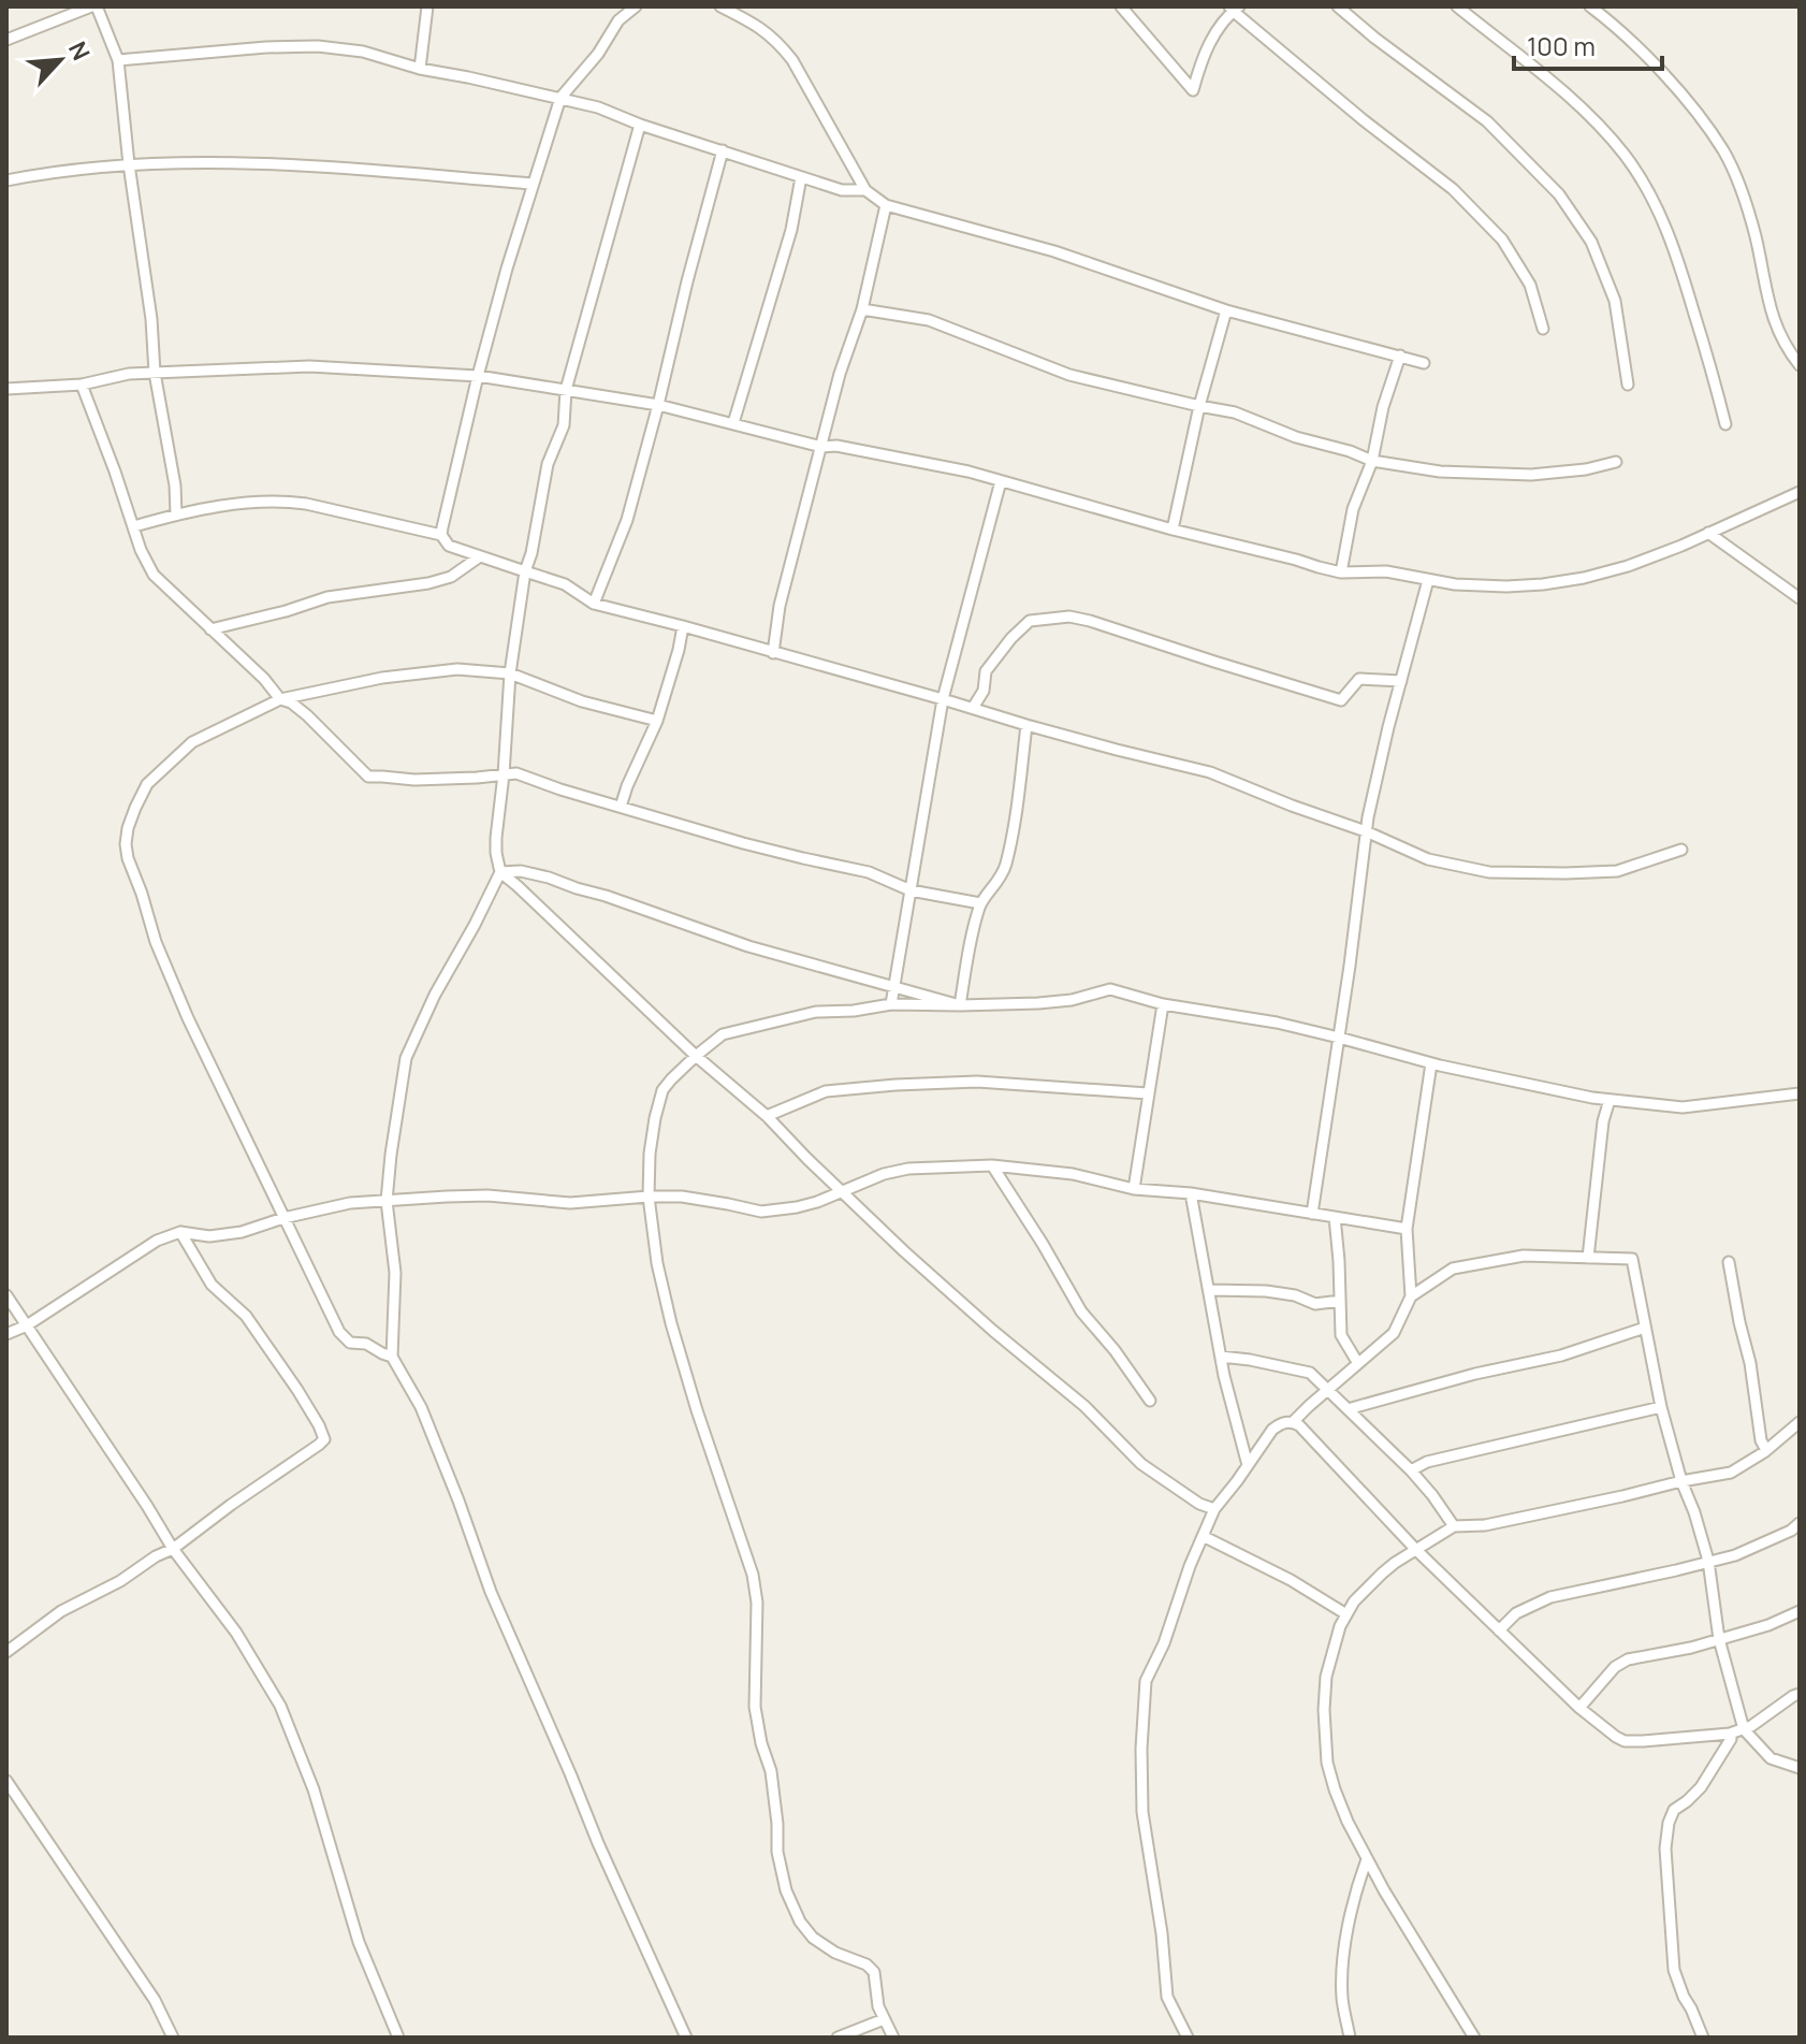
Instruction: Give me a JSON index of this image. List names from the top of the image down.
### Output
{
  "scale_bar": "100 m",
  "north": "top right"
}
